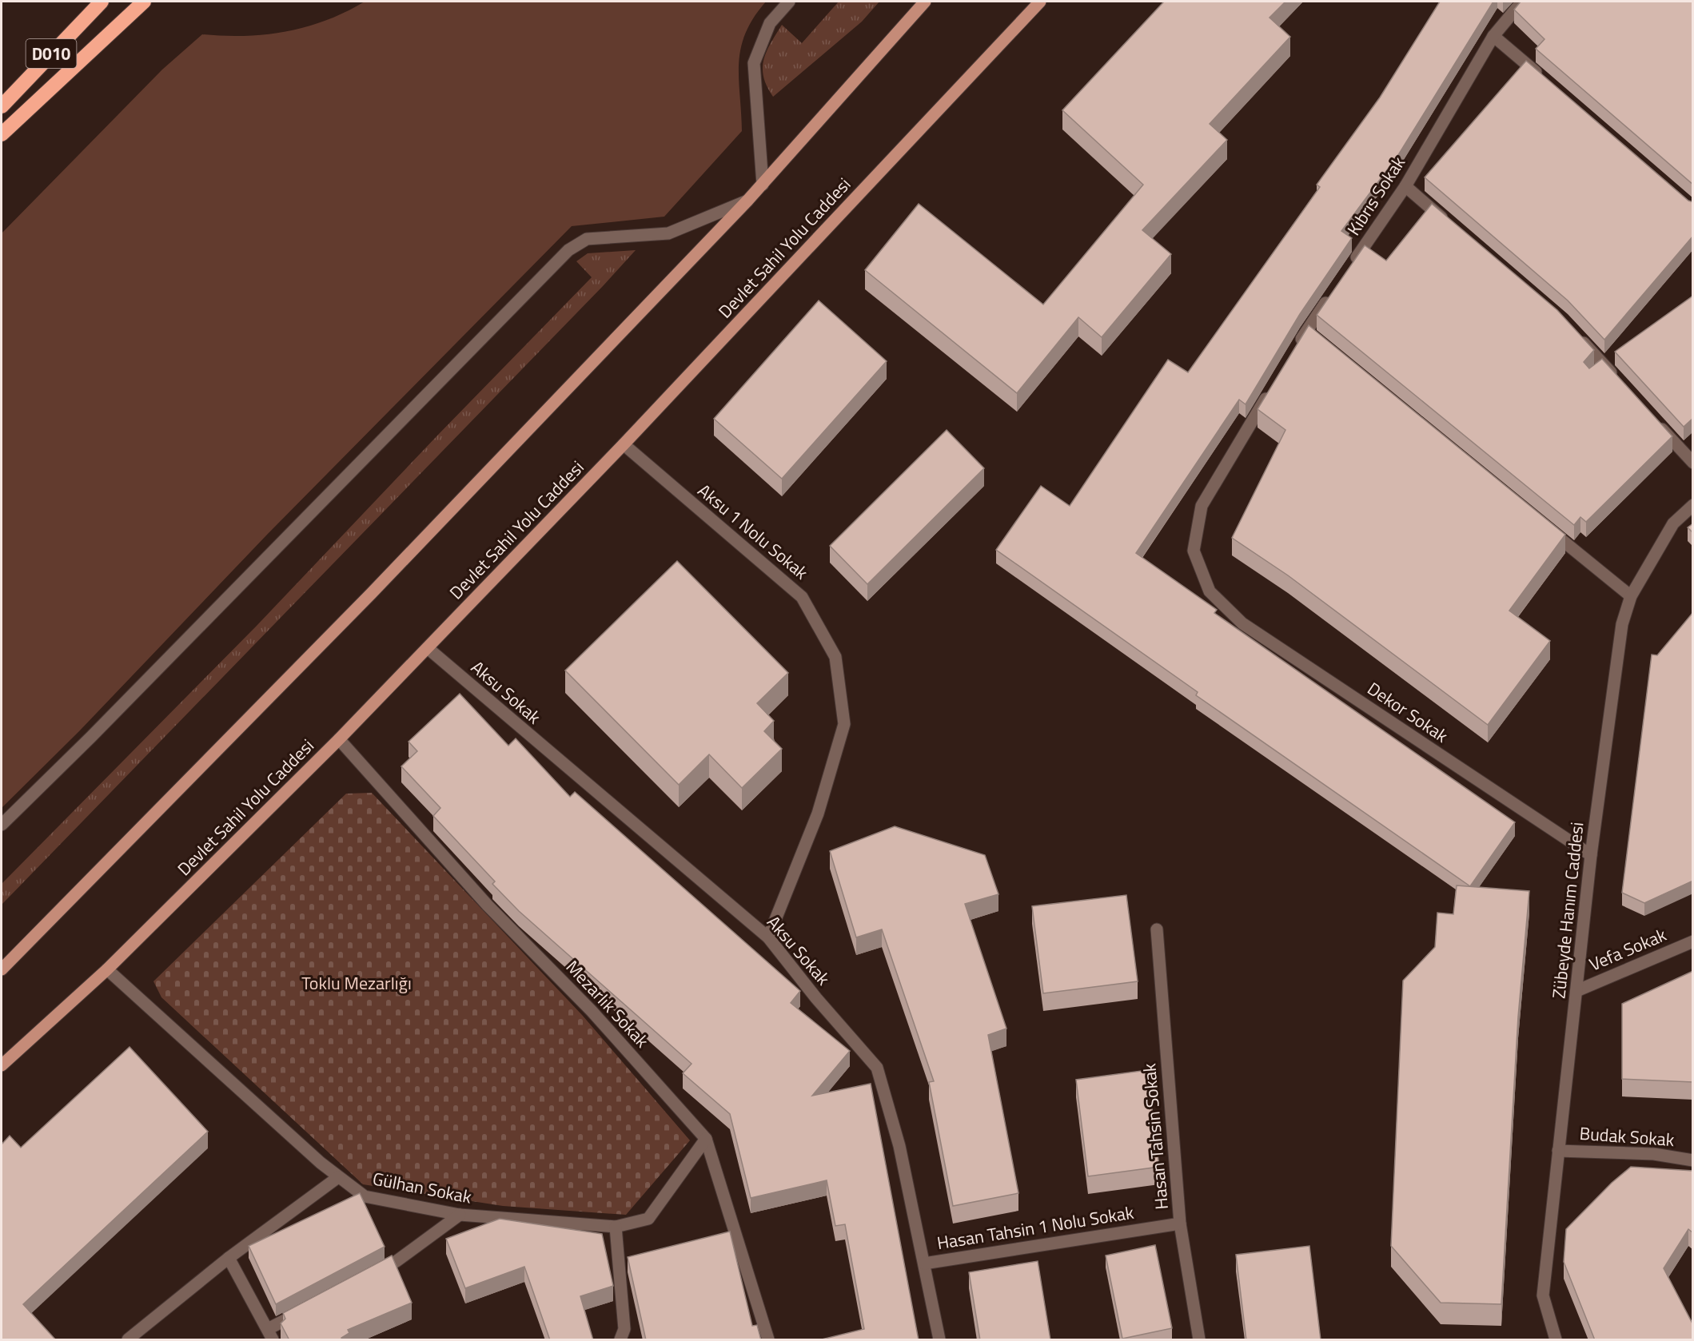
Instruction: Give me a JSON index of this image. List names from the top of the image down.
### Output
{
  "streets": {
    "highway": ["D010"],
    "main road": ["Devlet Sahil Yolu Caddesi"],
    "street": [
      "Kıbrıs Sokak",
      "Aksu 1 Nolu Sokak",
      "Aksu Sokak",
      "Dekor Sokak",
      "Zübeyde Hanım Caddesi",
      "Vefa Sokak",
      "Mezarlık Sokak",
      "Hasan Tahsin Sokak",
      "Budak Sokak",
      "Gülhan Sokak",
      "Hasan Tahsin 1 Nolu Sokak"
    ]
  },
  "crossings": [
    ["Devlet Sahil Yolu Caddesi", "Aksu 1 Nolu Sokak"],
    ["Devlet Sahil Yolu Caddesi", "Aksu Sokak"],
    ["Devlet Sahil Yolu Caddesi", "Mezarlık Sokak"],
    ["Devlet Sahil Yolu Caddesi", "Gülhan Sokak"],
    ["Aksu 1 Nolu Sokak", "Aksu Sokak"],
    ["Aksu Sokak", "Hasan Tahsin 1 Nolu Sokak"],
    ["Dekor Sokak", "Zübeyde Hanım Caddesi"],
    ["Zübeyde Hanım Caddesi", "Vefa Sokak"],
    ["Zübeyde Hanım Caddesi", "Budak Sokak"],
    ["Mezarlık Sokak", "Gülhan Sokak"],
    ["Hasan Tahsin Sokak", "Hasan Tahsin 1 Nolu Sokak"]
  ],
  "parks": ["Toklu Mezarlığı"]
}
